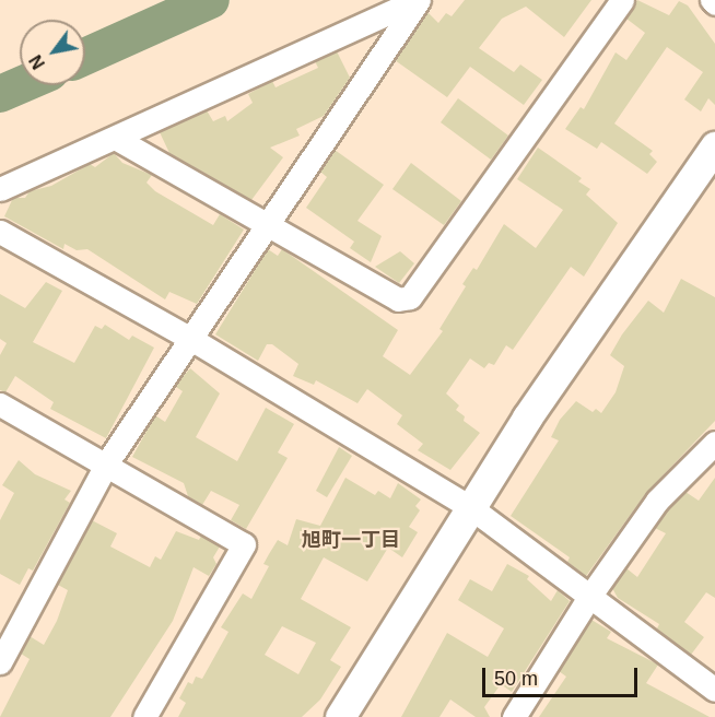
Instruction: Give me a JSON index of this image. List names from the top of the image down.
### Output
{
  "districts": ["旭町一丁目"],
  "scale_bar": "50 m",
  "north": "bottom left"
}
